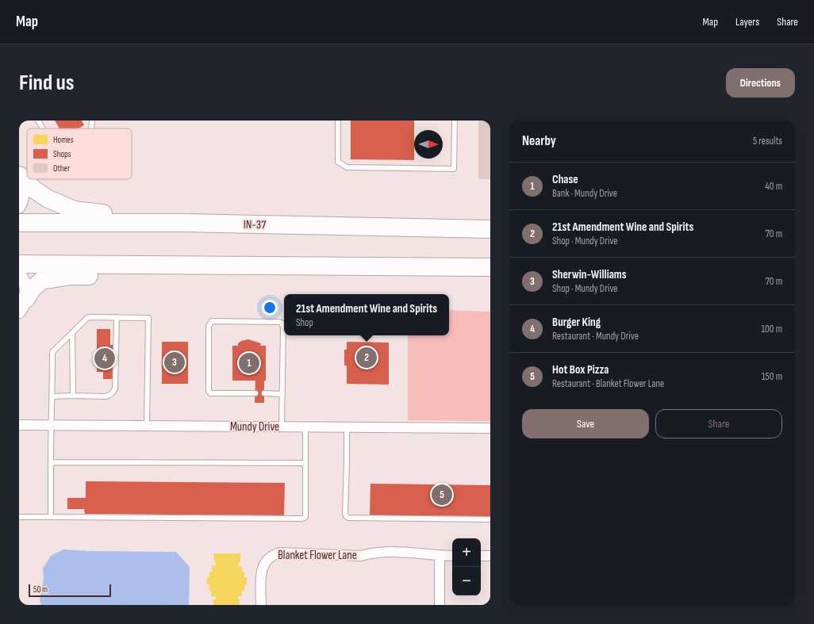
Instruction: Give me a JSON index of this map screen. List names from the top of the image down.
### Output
{
  "streets": {
    "highway": ["IN-37"],
    "street": ["Mundy Drive", "Blanket Flower Lane"]
  },
  "legend": ["Homes", "Shops", "Other"],
  "scale_bar": "50 m",
  "north": "right",
  "page": {
    "header": "Map",
    "nav": ["Map", "Layers", "Share"],
    "buttons": [
      "Directions",
      ["Save", "Share"]
    ],
    "title": "Find us",
    "heading": ["Nearby", "5 results"],
    "list": [
      {
        "mark": "1",
        "name": "Chase",
        "note": "Bank · Mundy Drive",
        "value": "40 m"
      },
      {
        "mark": "2",
        "name": "21st Amendment Wine and Spirits",
        "note": "Shop · Mundy Drive",
        "value": "70 m"
      },
      {
        "mark": "3",
        "name": "Sherwin-Williams",
        "note": "Shop · Mundy Drive",
        "value": "70 m"
      },
      {
        "mark": "4",
        "name": "Burger King",
        "note": "Restaurant · Mundy Drive",
        "value": "100 m"
      },
      {
        "mark": "5",
        "name": "Hot Box Pizza",
        "note": "Restaurant · Blanket Flower Lane",
        "value": "150 m"
      }
    ],
    "popup": ["21st Amendment Wine and Spirits", "Shop"],
    "pins": [
      "2",
      "4",
      "3",
      "1",
      "5"
    ],
    "map_buttons": ["+", "−"],
    "scale": "50 m"
  }
}
